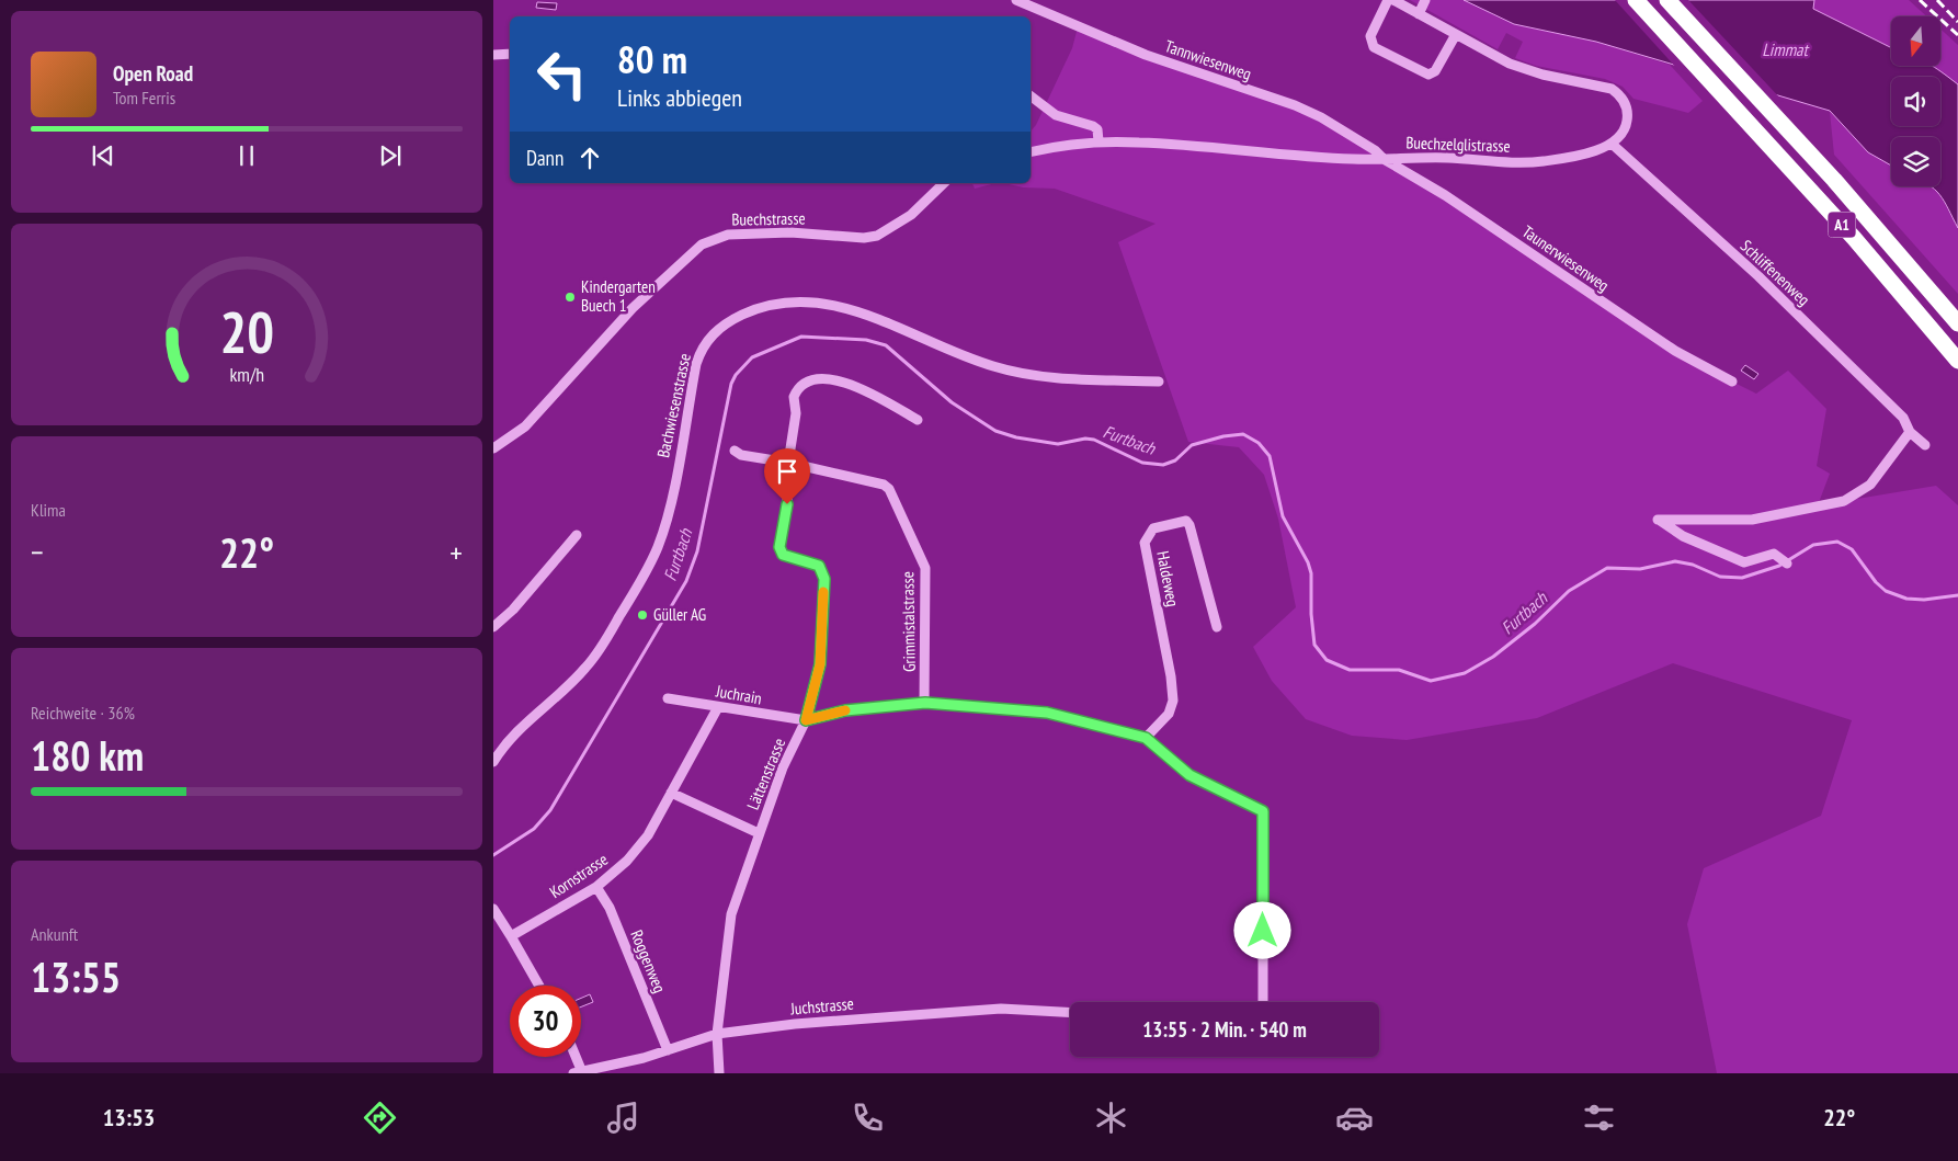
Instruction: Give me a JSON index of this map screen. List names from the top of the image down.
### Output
{
  "streets": {
    "highway": ["A1"],
    "street": [
      "Tannwiesenweg",
      "Buechzelglistrasse",
      "Buechstrasse",
      "Taunerwiesenweg",
      "Schliffenenweg",
      "Bachwiesenstrasse",
      "Haldeweg",
      "Grimmistalstrasse",
      "Juchrain",
      "Lättenstrasse",
      "Kornstrasse",
      "Roggenweg",
      "Juchstrasse"
    ]
  },
  "crossings": [
    ["Tannwiesenweg", "Buechzelglistrasse"],
    ["Tannwiesenweg", "Taunerwiesenweg"],
    ["Buechzelglistrasse", "Taunerwiesenweg"],
    ["Buechzelglistrasse", "Schliffenenweg"],
    ["Grimmistalstrasse", "Lättenstrasse"],
    ["Juchrain", "Lättenstrasse"],
    ["Juchrain", "Kornstrasse"],
    ["Lättenstrasse", "Juchstrasse"],
    ["Kornstrasse", "Roggenweg"],
    ["Roggenweg", "Juchstrasse"]
  ],
  "water": ["Limmat", "Furtbach"],
  "places": ["Kindergarten Buech 1", "Güller AG"],
  "north": "bottom",
  "page": {
    "turn": ["80 m", "Links abbiegen"],
    "song": ["Open Road", "Tom Ferris"],
    "then": "Dann",
    "tile": [
      "Klima",
      ["Reichweite · 36%", "180 km"],
      ["Ankunft", "13:55"]
    ],
    "heat": ["−", "22°", "+"],
    "limit": "30",
    "trip": "13:55 · 2 Min. · 540 m",
    "tabs": ["13:53", "22°"],
    "gauge": ["20", "km/h"]
  }
}
